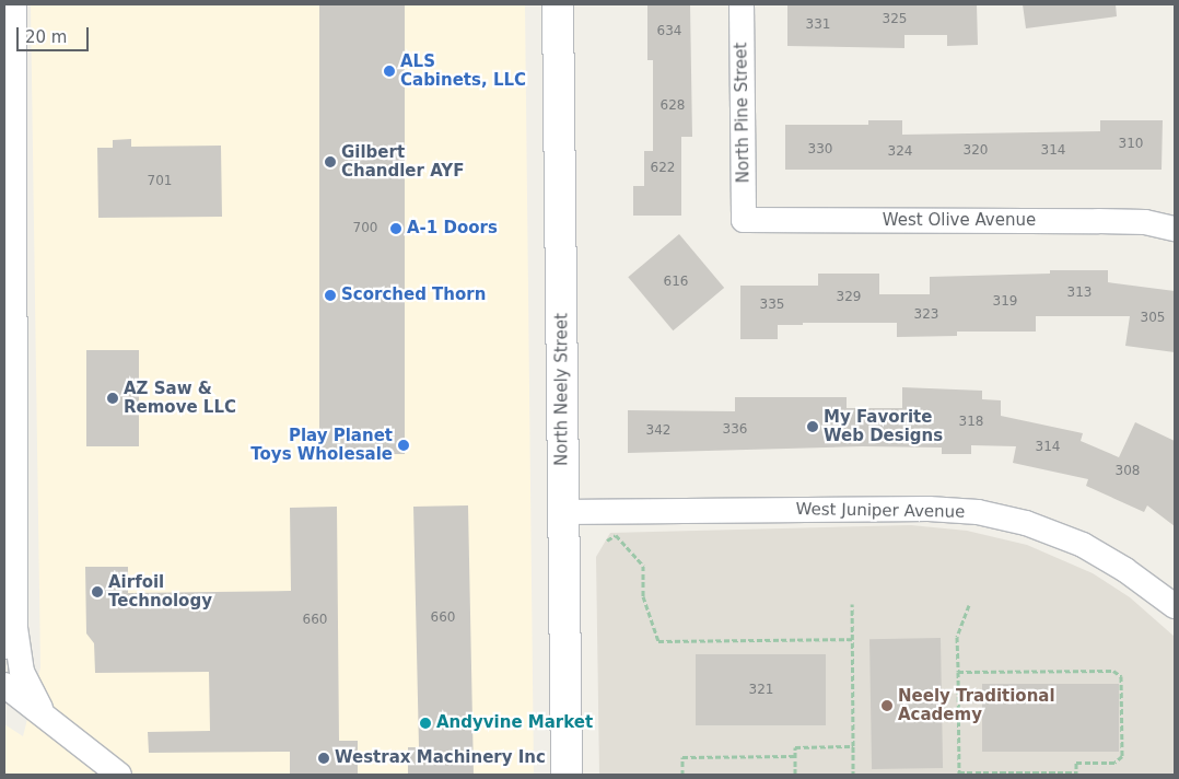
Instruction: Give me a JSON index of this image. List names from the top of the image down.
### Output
{
  "streets": {
    "street": [
      "North Pine Street",
      "West Olive Avenue",
      "North Neely Street",
      "West Juniper Avenue"
    ]
  },
  "crossings": [
    ["North Pine Street", "West Olive Avenue"],
    ["North Neely Street", "West Juniper Avenue"]
  ],
  "places": [
    "ALS Cabinets, LLC",
    "Gilbert Chandler AYF",
    "A-1 Doors",
    "Scorched Thorn",
    "AZ Saw & Remove LLC",
    "My Favorite Web Designs",
    "Play Planet Toys Wholesale",
    "Airfoil Technology",
    "Neely Traditional Academy",
    "Andyvine Market",
    "Westrax Machinery Inc"
  ],
  "house_numbers": [
    "325",
    "331",
    "634",
    "628",
    "310",
    "330",
    "320",
    "314",
    "324",
    "622",
    "701",
    "700",
    "616",
    "313",
    "329",
    "319",
    "335",
    "323",
    "305",
    "318",
    "336",
    "342",
    "314",
    "308",
    "660",
    "660",
    "321"
  ],
  "scale_bar": "20 m"
}
